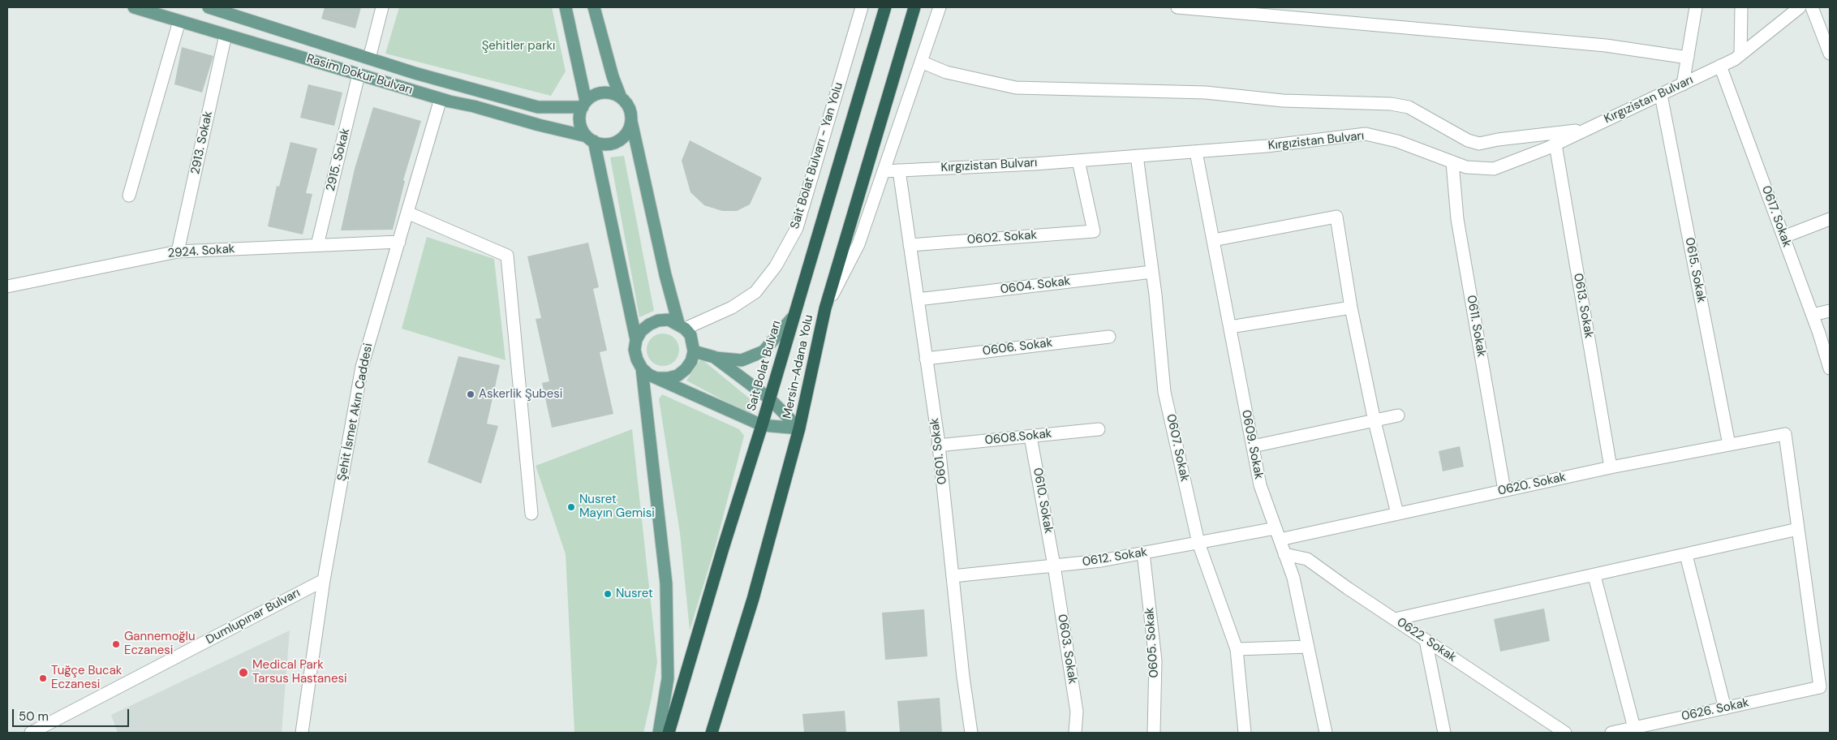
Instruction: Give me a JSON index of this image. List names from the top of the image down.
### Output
{
  "streets": {
    "highway": ["Sait Bolat Bulvarı", "Mersin-Adana Yolu"],
    "main road": ["Rasim Dokur Bulvarı"],
    "street": [
      "Kırgızistan Bulvarı",
      "2913. Sokak",
      "Sait Bolat Bulvarı - Yan Yolu",
      "2915. Sokak",
      "0617. Sokak",
      "0602. Sokak",
      "2924. Sokak",
      "0615. Sokak",
      "0604. Sokak",
      "0613. Sokak",
      "0611. Sokak",
      "0606. Sokak",
      "Şehit İsmet Akın Caddesi",
      "0608.Sokak",
      "0609. Sokak",
      "0607. Sokak",
      "0601. Sokak",
      "0620. Sokak",
      "0610. Sokak",
      "0612. Sokak",
      "Dumlupınar Bulvarı",
      "0622. Sokak",
      "0605. Sokak",
      "0603. Sokak",
      "0626. Sokak"
    ]
  },
  "crossings": [
    ["Rasim Dokur Bulvarı", "2913. Sokak"],
    ["Rasim Dokur Bulvarı", "2915. Sokak"],
    ["Rasim Dokur Bulvarı", "Şehit İsmet Akın Caddesi"],
    ["Kırgızistan Bulvarı", "0617. Sokak"],
    ["Kırgızistan Bulvarı", "0602. Sokak"],
    ["Kırgızistan Bulvarı", "0615. Sokak"],
    ["Kırgızistan Bulvarı", "0613. Sokak"],
    ["Kırgızistan Bulvarı", "0611. Sokak"],
    ["Kırgızistan Bulvarı", "0609. Sokak"],
    ["Kırgızistan Bulvarı", "0607. Sokak"],
    ["Kırgızistan Bulvarı", "0601. Sokak"],
    ["2913. Sokak", "2924. Sokak"],
    ["2915. Sokak", "2924. Sokak"],
    ["0602. Sokak", "0601. Sokak"],
    ["2924. Sokak", "Şehit İsmet Akın Caddesi"],
    ["0615. Sokak", "0620. Sokak"],
    ["0604. Sokak", "0607. Sokak"],
    ["0604. Sokak", "0601. Sokak"],
    ["0613. Sokak", "0620. Sokak"],
    ["0611. Sokak", "0620. Sokak"],
    ["0606. Sokak", "0601. Sokak"],
    ["Şehit İsmet Akın Caddesi", "Dumlupınar Bulvarı"],
    ["0608.Sokak", "0601. Sokak"],
    ["0608.Sokak", "0610. Sokak"],
    ["0609. Sokak", "0620. Sokak"],
    ["0609. Sokak", "0612. Sokak"],
    ["0609. Sokak", "0622. Sokak"],
    ["0607. Sokak", "0612. Sokak"],
    ["0601. Sokak", "0612. Sokak"],
    ["0620. Sokak", "0612. Sokak"],
    ["0620. Sokak", "0626. Sokak"],
    ["0610. Sokak", "0612. Sokak"],
    ["0610. Sokak", "0603. Sokak"],
    ["0612. Sokak", "0605. Sokak"],
    ["0612. Sokak", "0603. Sokak"]
  ],
  "parks": ["Şehitler parkı"],
  "places": [
    "Askerlik Şubesi",
    "Nusret Mayın Gemisi",
    "Nusret",
    "Gannemoğlu Eczanesi",
    "Medical Park Tarsus Hastanesi",
    "Tuğçe Bucak Eczanesi"
  ],
  "scale_bar": "50 m"
}
